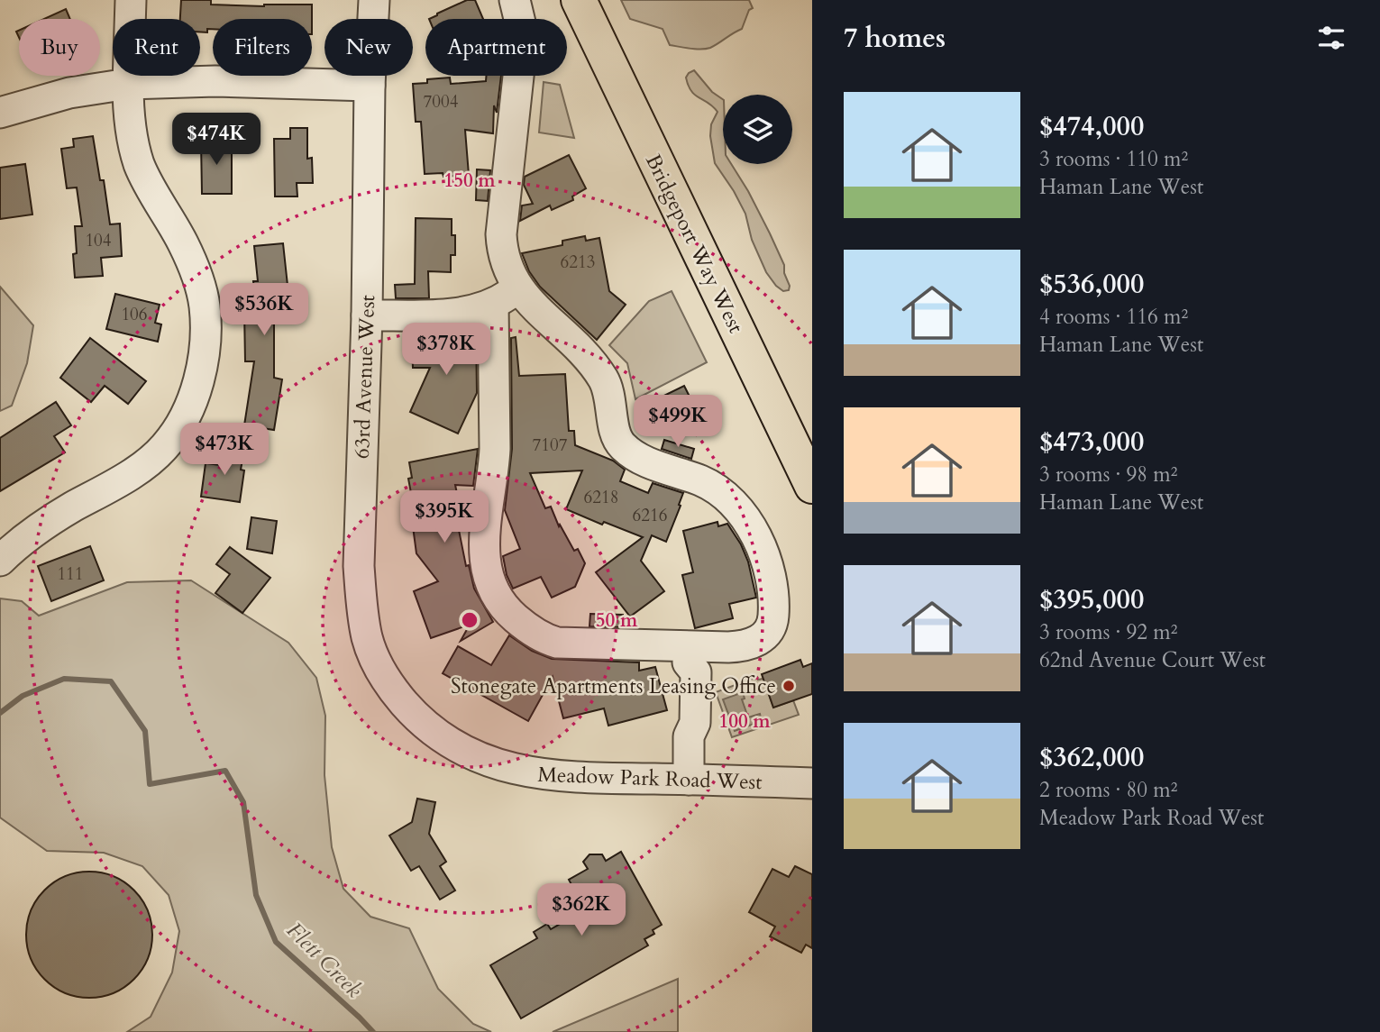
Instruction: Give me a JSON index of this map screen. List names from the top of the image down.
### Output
{
  "streets": {
    "main road": ["Bridgeport Way West"],
    "street": ["63rd Avenue West", "Meadow Park Road West"]
  },
  "crossings": [
    ["63rd Avenue West", "Meadow Park Road West"]
  ],
  "water": ["Flett Creek"],
  "places": ["Stonegate Apartments Leasing Office"],
  "house_numbers": [
    "7004",
    "104",
    "6213",
    "106",
    "7107",
    "6218",
    "6216",
    "111"
  ],
  "page": {
    "heading": "7 homes",
    "chip": [
      "Buy",
      "Rent",
      "Filters",
      "New",
      "Apartment"
    ],
    "list": [
      {
        "name": "$474,000",
        "note": "3 rooms · 110 m² · Haman Lane West"
      },
      {
        "name": "$536,000",
        "note": "4 rooms · 116 m² · Haman Lane West"
      },
      {
        "name": "$473,000",
        "note": "3 rooms · 98 m² · Haman Lane West"
      },
      {
        "name": "$395,000",
        "note": "3 rooms · 92 m² · 62nd Avenue Court West"
      },
      {
        "name": "$362,000",
        "note": "2 rooms · 80 m² · Meadow Park Road West"
      }
    ],
    "price": [
      "$474K",
      "$536K",
      "$378K",
      "$499K",
      "$473K",
      "$395K",
      "$362K"
    ]
  },
  "rings": ["150 m", "50 m", "100 m"]
}
